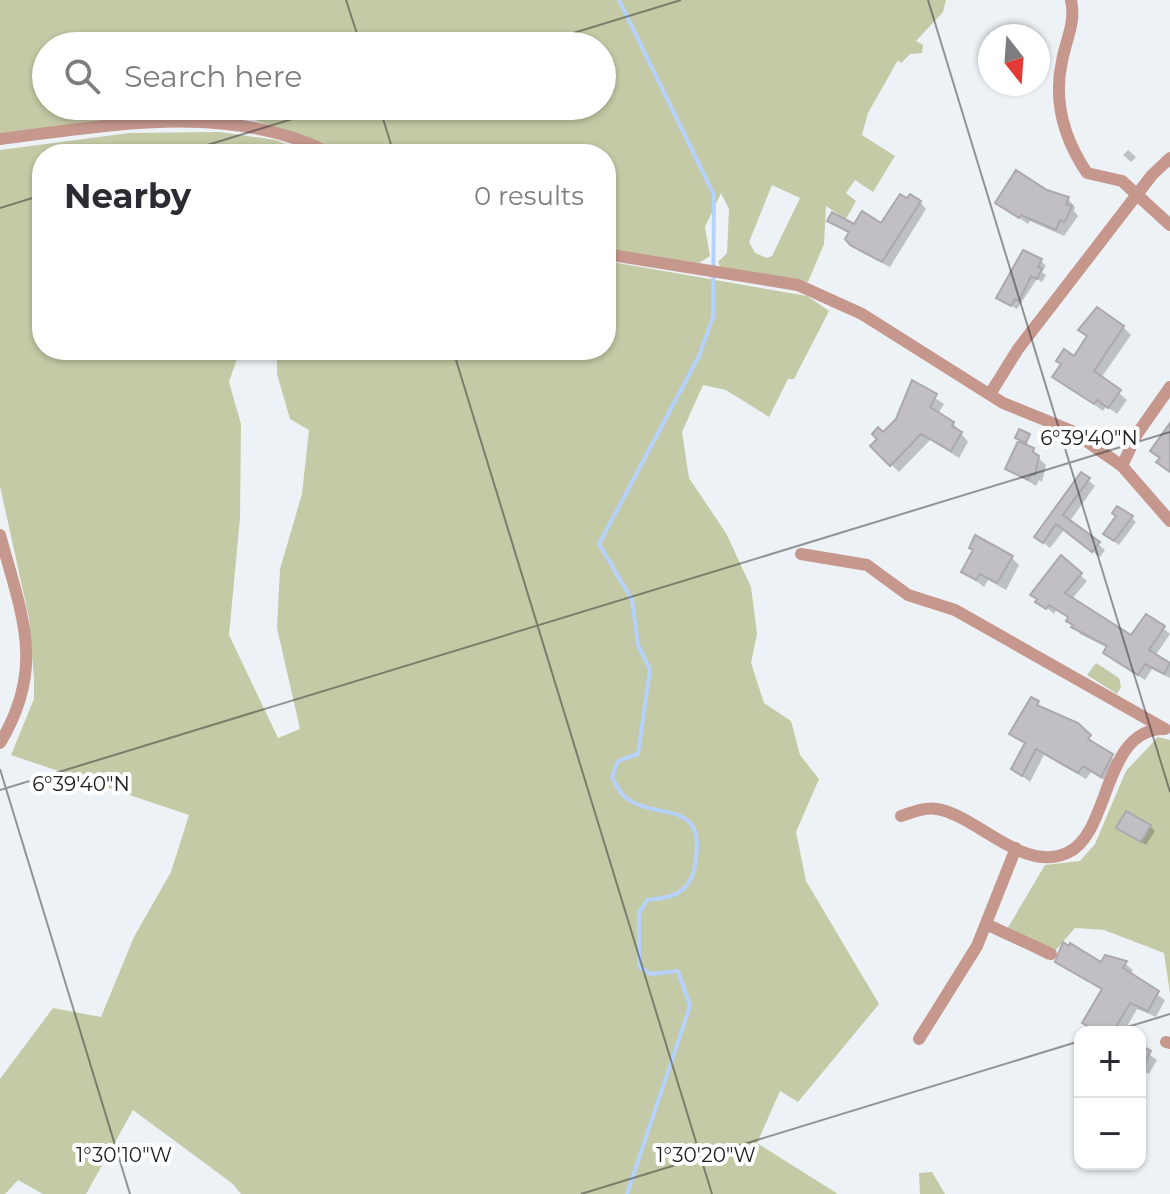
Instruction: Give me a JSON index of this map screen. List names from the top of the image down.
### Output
{
  "north": "bottom",
  "page": {
    "search": "Search here",
    "heading": ["Nearby", "0 results"],
    "map_buttons": ["+", "−"]
  },
  "coordinates": ["6°39'40\"N", "1°30'10\"W", "1°30'20\"W"]
}
